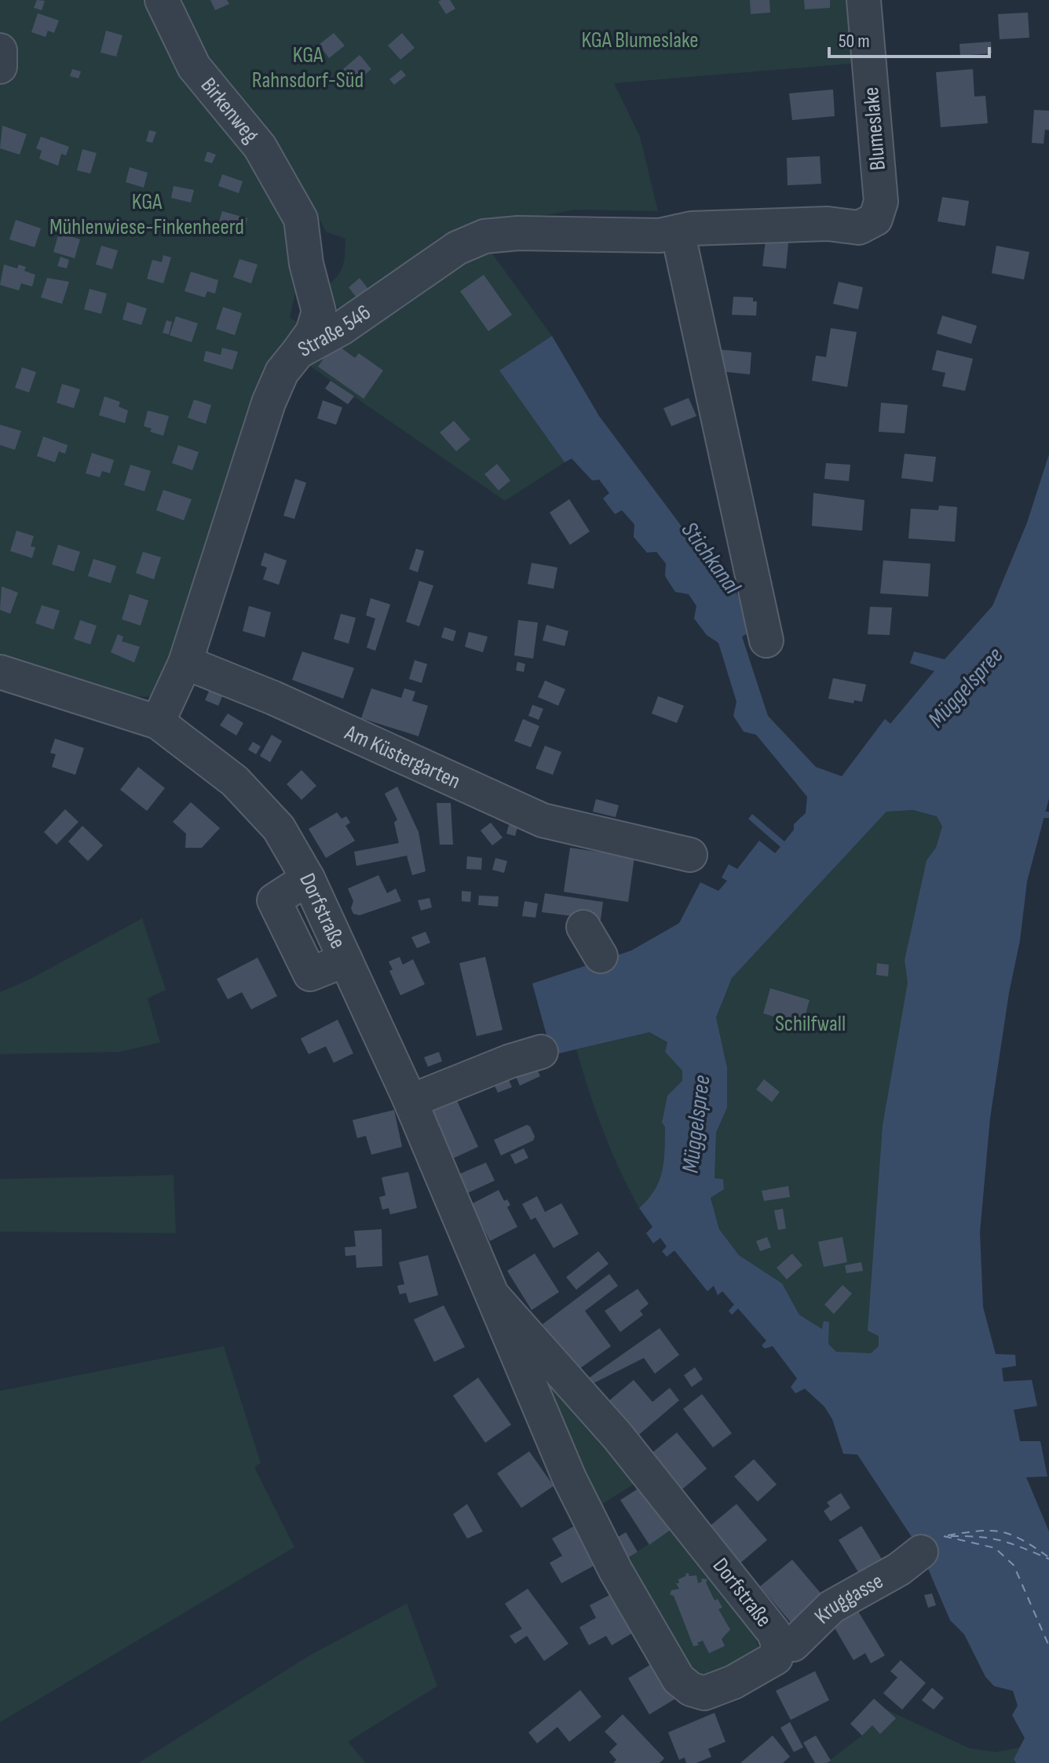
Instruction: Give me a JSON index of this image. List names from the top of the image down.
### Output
{
  "streets": {
    "street": [
      "Birkenweg",
      "Blumeslake",
      "Straße 546",
      "Am Küstergarten",
      "Dorfstraße",
      "Kruggasse"
    ]
  },
  "crossings": [
    ["Birkenweg", "Straße 546"],
    ["Blumeslake", "Straße 546"],
    ["Straße 546", "Am Küstergarten"],
    ["Dorfstraße", "Kruggasse"]
  ],
  "water": ["Stichkanal", "Müggelspree"],
  "parks": [
    "KGA Blumeslake",
    "KGA Rahnsdorf-Süd",
    "KGA Mühlenwiese-Finkenheerd",
    "Schilfwall"
  ],
  "scale_bar": "50 m"
}
